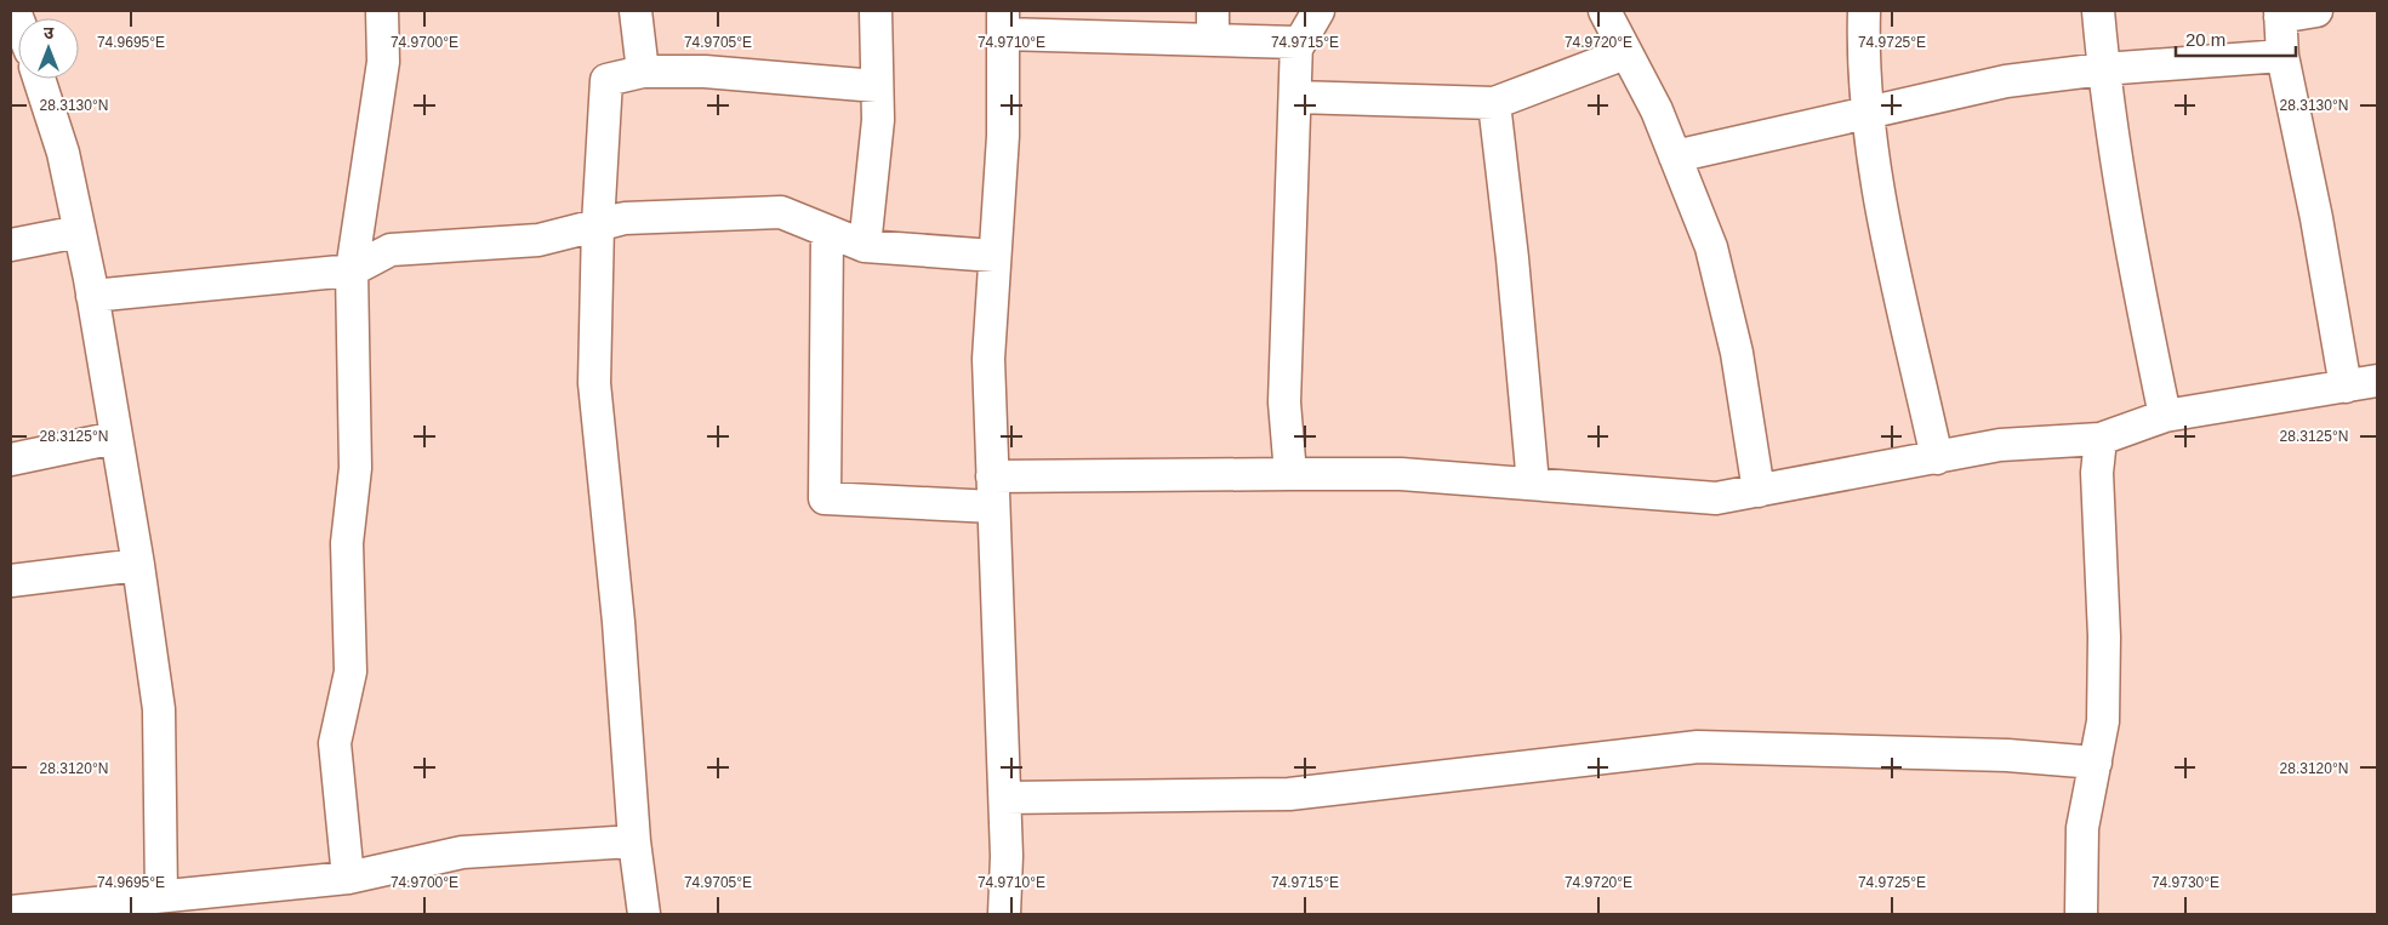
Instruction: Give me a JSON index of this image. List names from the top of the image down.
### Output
{
  "scale_bar": "20 m",
  "north": "top",
  "coordinates": [
    "74.9695°E",
    "74.9700°E",
    "74.9705°E",
    "74.9710°E",
    "74.9715°E",
    "74.9720°E",
    "74.9725°E",
    "28.3130°N",
    "28.3125°N",
    "28.3120°N",
    "74.9730°E"
  ]
}
